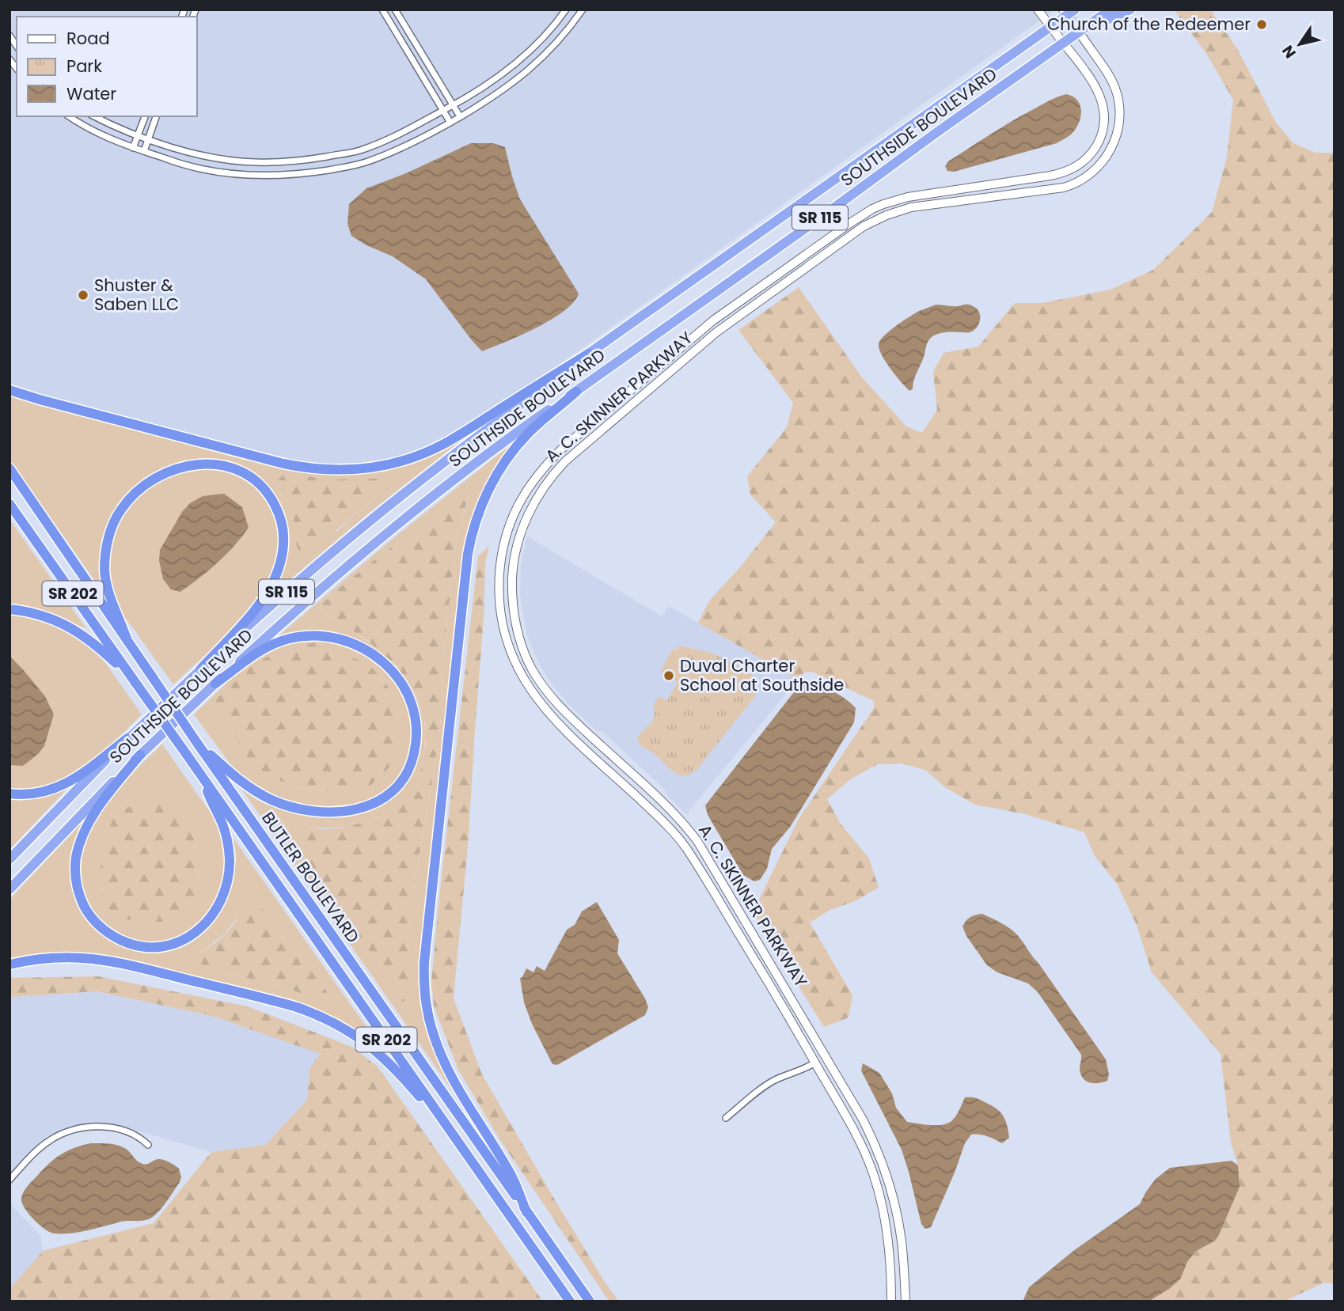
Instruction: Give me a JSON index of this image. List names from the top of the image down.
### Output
{
  "streets": {
    "highway": [
      "SOUTHSIDE BOULEVARD",
      "SR 115",
      "SR 202",
      "BUTLER BOULEVARD"
    ],
    "main road": ["A. C. SKINNER PARKWAY"]
  },
  "crossings": [
    ["SOUTHSIDE BOULEVARD", "A. C. SKINNER PARKWAY"]
  ],
  "places": ["Church of the Redeemer", "Shuster & Saben LLC", "Duval Charter School at Southside"],
  "legend": ["Road", "Park", "Water"],
  "north": "bottom left"
}
